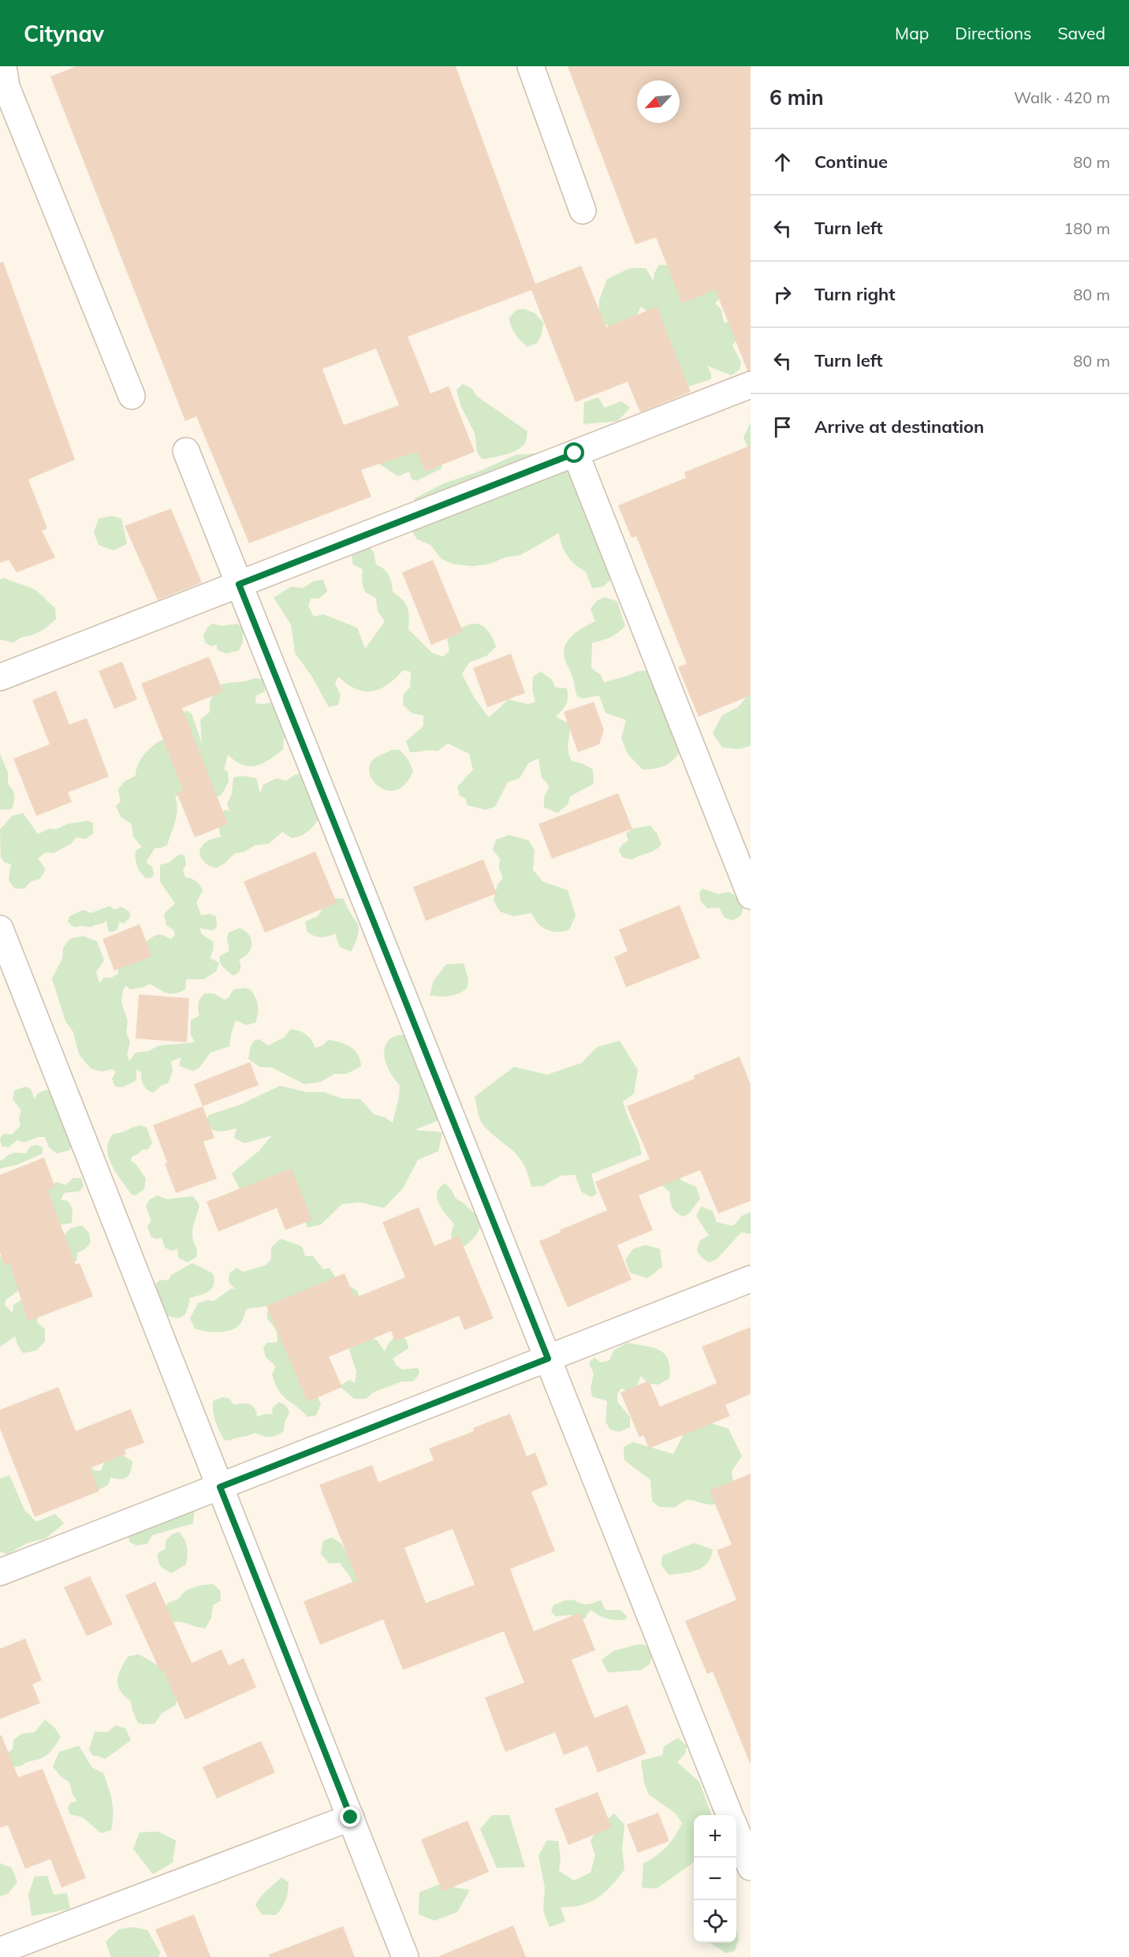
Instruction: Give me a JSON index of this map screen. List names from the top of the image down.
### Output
{
  "north": "bottom left",
  "page": {
    "header": "Citynav",
    "nav": ["Map", "Directions", "Saved"],
    "heading": ["6 min", "Walk · 420 m"],
    "list": [
      ["Continue", "80 m"],
      ["Turn left", "180 m"],
      ["Turn right", "80 m"],
      ["Turn left", "80 m"],
      "Arrive at destination"
    ],
    "map_buttons": ["+", "−"]
  }
}
